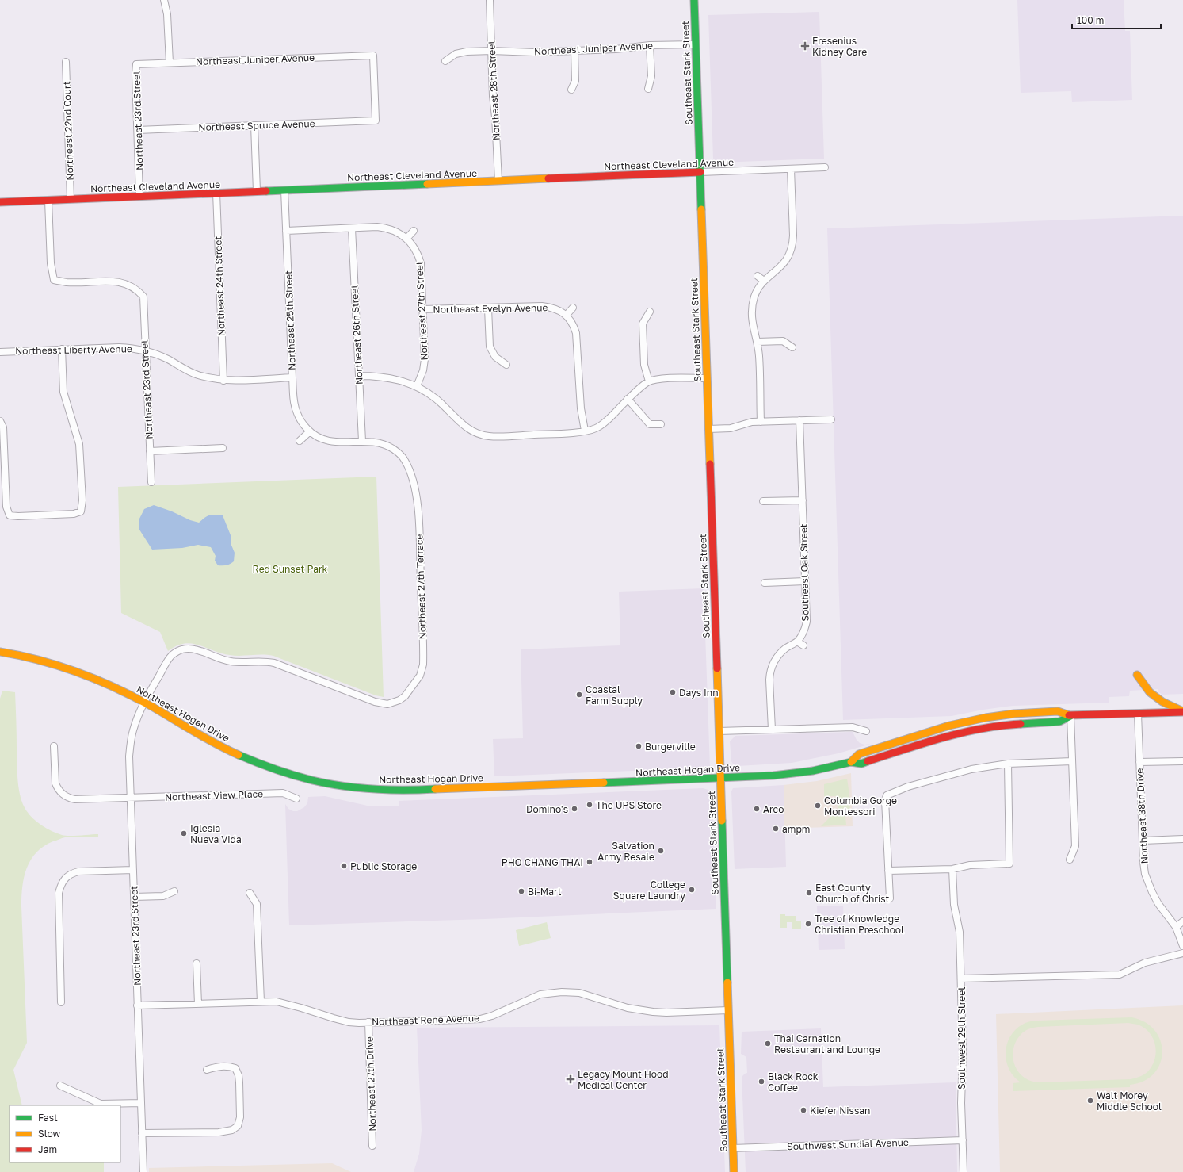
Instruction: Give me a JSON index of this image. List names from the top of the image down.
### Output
{
  "streets": {
    "main road": ["Southeast Stark Street", "Northeast Cleveland Avenue", "Northeast Hogan Drive"],
    "street": [
      "Northeast Juniper Avenue",
      "Northeast 28th Street",
      "Northeast 23rd Street",
      "Northeast Spruce Avenue",
      "Northeast 22nd Court",
      "Northeast 24th Street",
      "Northeast Evelyn Avenue",
      "Northeast 27th Street",
      "Northeast 25th Street",
      "Northeast 26th Street",
      "Northeast Liberty Avenue",
      "Southeast Oak Street",
      "Northeast 27th Terrace",
      "Northeast View Place",
      "Northeast 38th Drive",
      "Northeast Rene Avenue",
      "Southwest 29th Street",
      "Northeast 27th Drive",
      "Southwest Sundial Avenue"
    ]
  },
  "crossings": [
    ["Northeast Juniper Avenue", "Southeast Stark Street"],
    ["Northeast Juniper Avenue", "Northeast 28th Street"],
    ["Northeast Juniper Avenue", "Northeast 23rd Street"],
    ["Northeast Juniper Avenue", "Northeast Spruce Avenue"],
    ["Southeast Stark Street", "Northeast Cleveland Avenue"],
    ["Southeast Stark Street", "Northeast Hogan Drive"],
    ["Southeast Stark Street", "Northeast Rene Avenue"],
    ["Southeast Stark Street", "Southwest Sundial Avenue"],
    ["Northeast 28th Street", "Northeast Cleveland Avenue"],
    ["Northeast 23rd Street", "Northeast Spruce Avenue"],
    ["Northeast 23rd Street", "Northeast Cleveland Avenue"],
    ["Northeast 23rd Street", "Northeast Liberty Avenue"],
    ["Northeast 23rd Street", "Northeast 27th Terrace"],
    ["Northeast 23rd Street", "Northeast Hogan Drive"],
    ["Northeast 23rd Street", "Northeast View Place"],
    ["Northeast 23rd Street", "Northeast Rene Avenue"],
    ["Northeast 22nd Court", "Northeast Cleveland Avenue"],
    ["Northeast Cleveland Avenue", "Northeast 24th Street"],
    ["Northeast Cleveland Avenue", "Northeast 25th Street"],
    ["Northeast 24th Street", "Northeast Liberty Avenue"],
    ["Northeast Evelyn Avenue", "Northeast 27th Street"],
    ["Northeast 25th Street", "Northeast 26th Street"],
    ["Northeast 25th Street", "Northeast Liberty Avenue"],
    ["Northeast 25th Street", "Northeast 27th Terrace"],
    ["Northeast 26th Street", "Northeast 27th Terrace"],
    ["Northeast Hogan Drive", "Northeast 38th Drive"],
    ["Northeast Rene Avenue", "Northeast 27th Drive"],
    ["Southwest 29th Street", "Southwest Sundial Avenue"]
  ],
  "parks": ["Red Sunset Park"],
  "places": {
    "health": ["Fresenius Kidney Care", "Legacy Mount Hood Medical Center"],
    "other": [
      "Days Inn",
      "Coastal Farm Supply",
      "Burgerville",
      "The UPS Store",
      "Columbia Gorge Montessori",
      "Domino's",
      "Arco",
      "ampm",
      "Iglesia Nueva Vida",
      "Salvation Army Resale",
      "PHO CHANG THAI",
      "Public Storage",
      "College Square Laundry",
      "Bi-Mart",
      "East County Church of Christ",
      "Tree of Knowledge Christian Preschool",
      "Thai Carnation Restaurant and Lounge",
      "Black Rock Coffee",
      "Walt Morey Middle School",
      "Kiefer Nissan"
    ]
  },
  "legend": ["Fast", "Slow", "Jam"],
  "scale_bar": "100 m"
}
